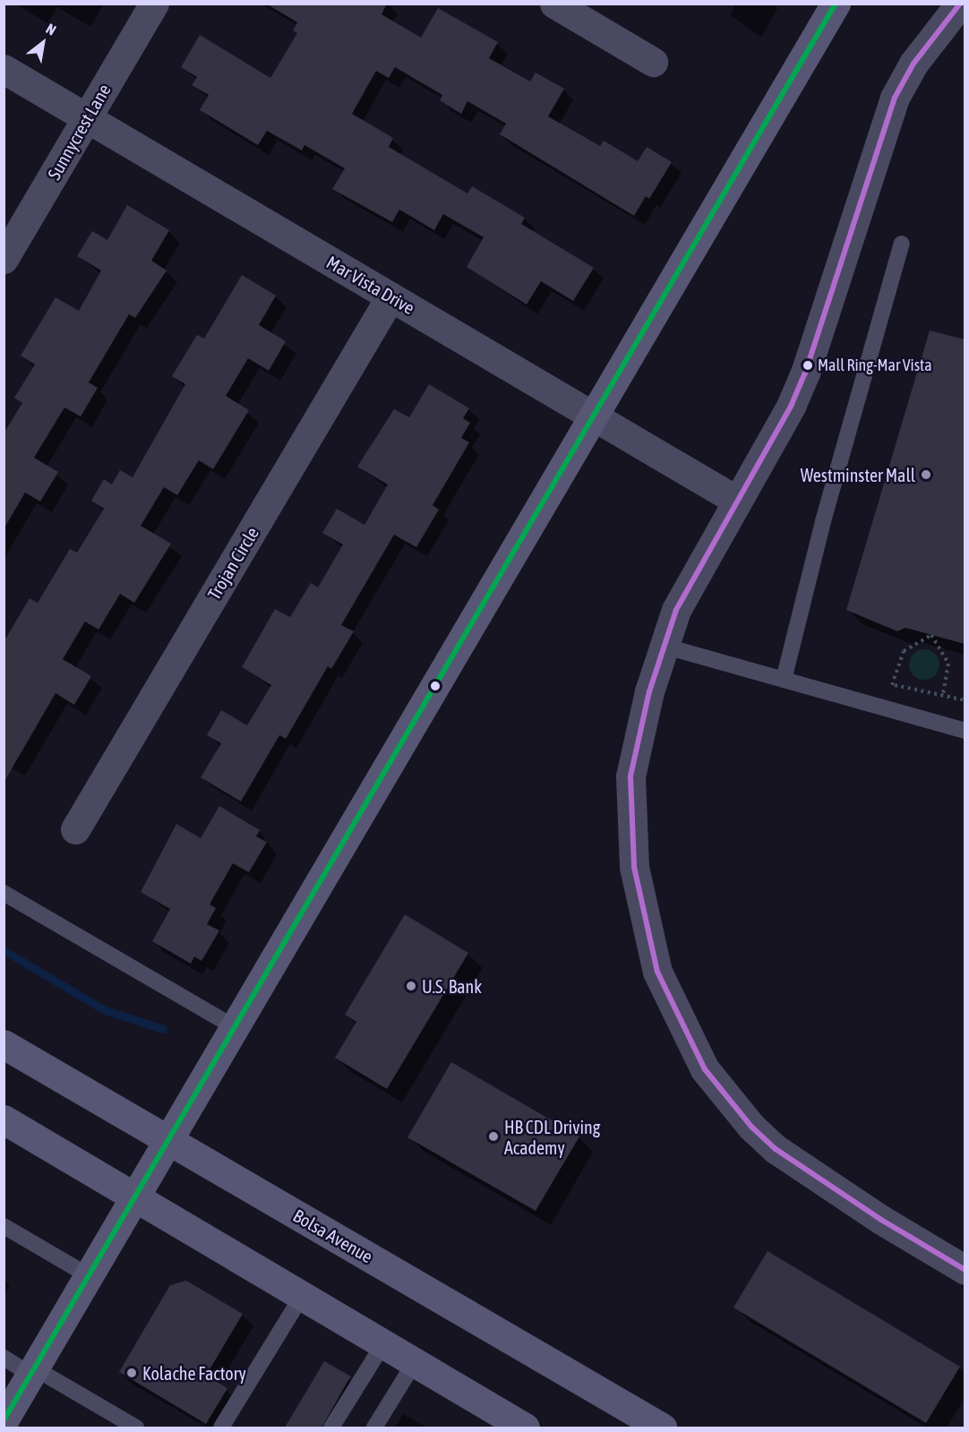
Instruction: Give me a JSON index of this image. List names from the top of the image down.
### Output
{
  "streets": {
    "street": [
      "Sunnycrest Lane",
      "Mar Vista Drive",
      "Trojan Circle",
      "Bolsa Avenue"
    ]
  },
  "crossings": [
    ["Sunnycrest Lane", "Mar Vista Drive"],
    ["Mar Vista Drive", "Trojan Circle"]
  ],
  "places": [
    "Mall Ring-Mar Vista",
    "Westminster Mall",
    "U.S. Bank",
    "HB CDL Driving Academy",
    "Kolache Factory"
  ],
  "north": "top right"
}
